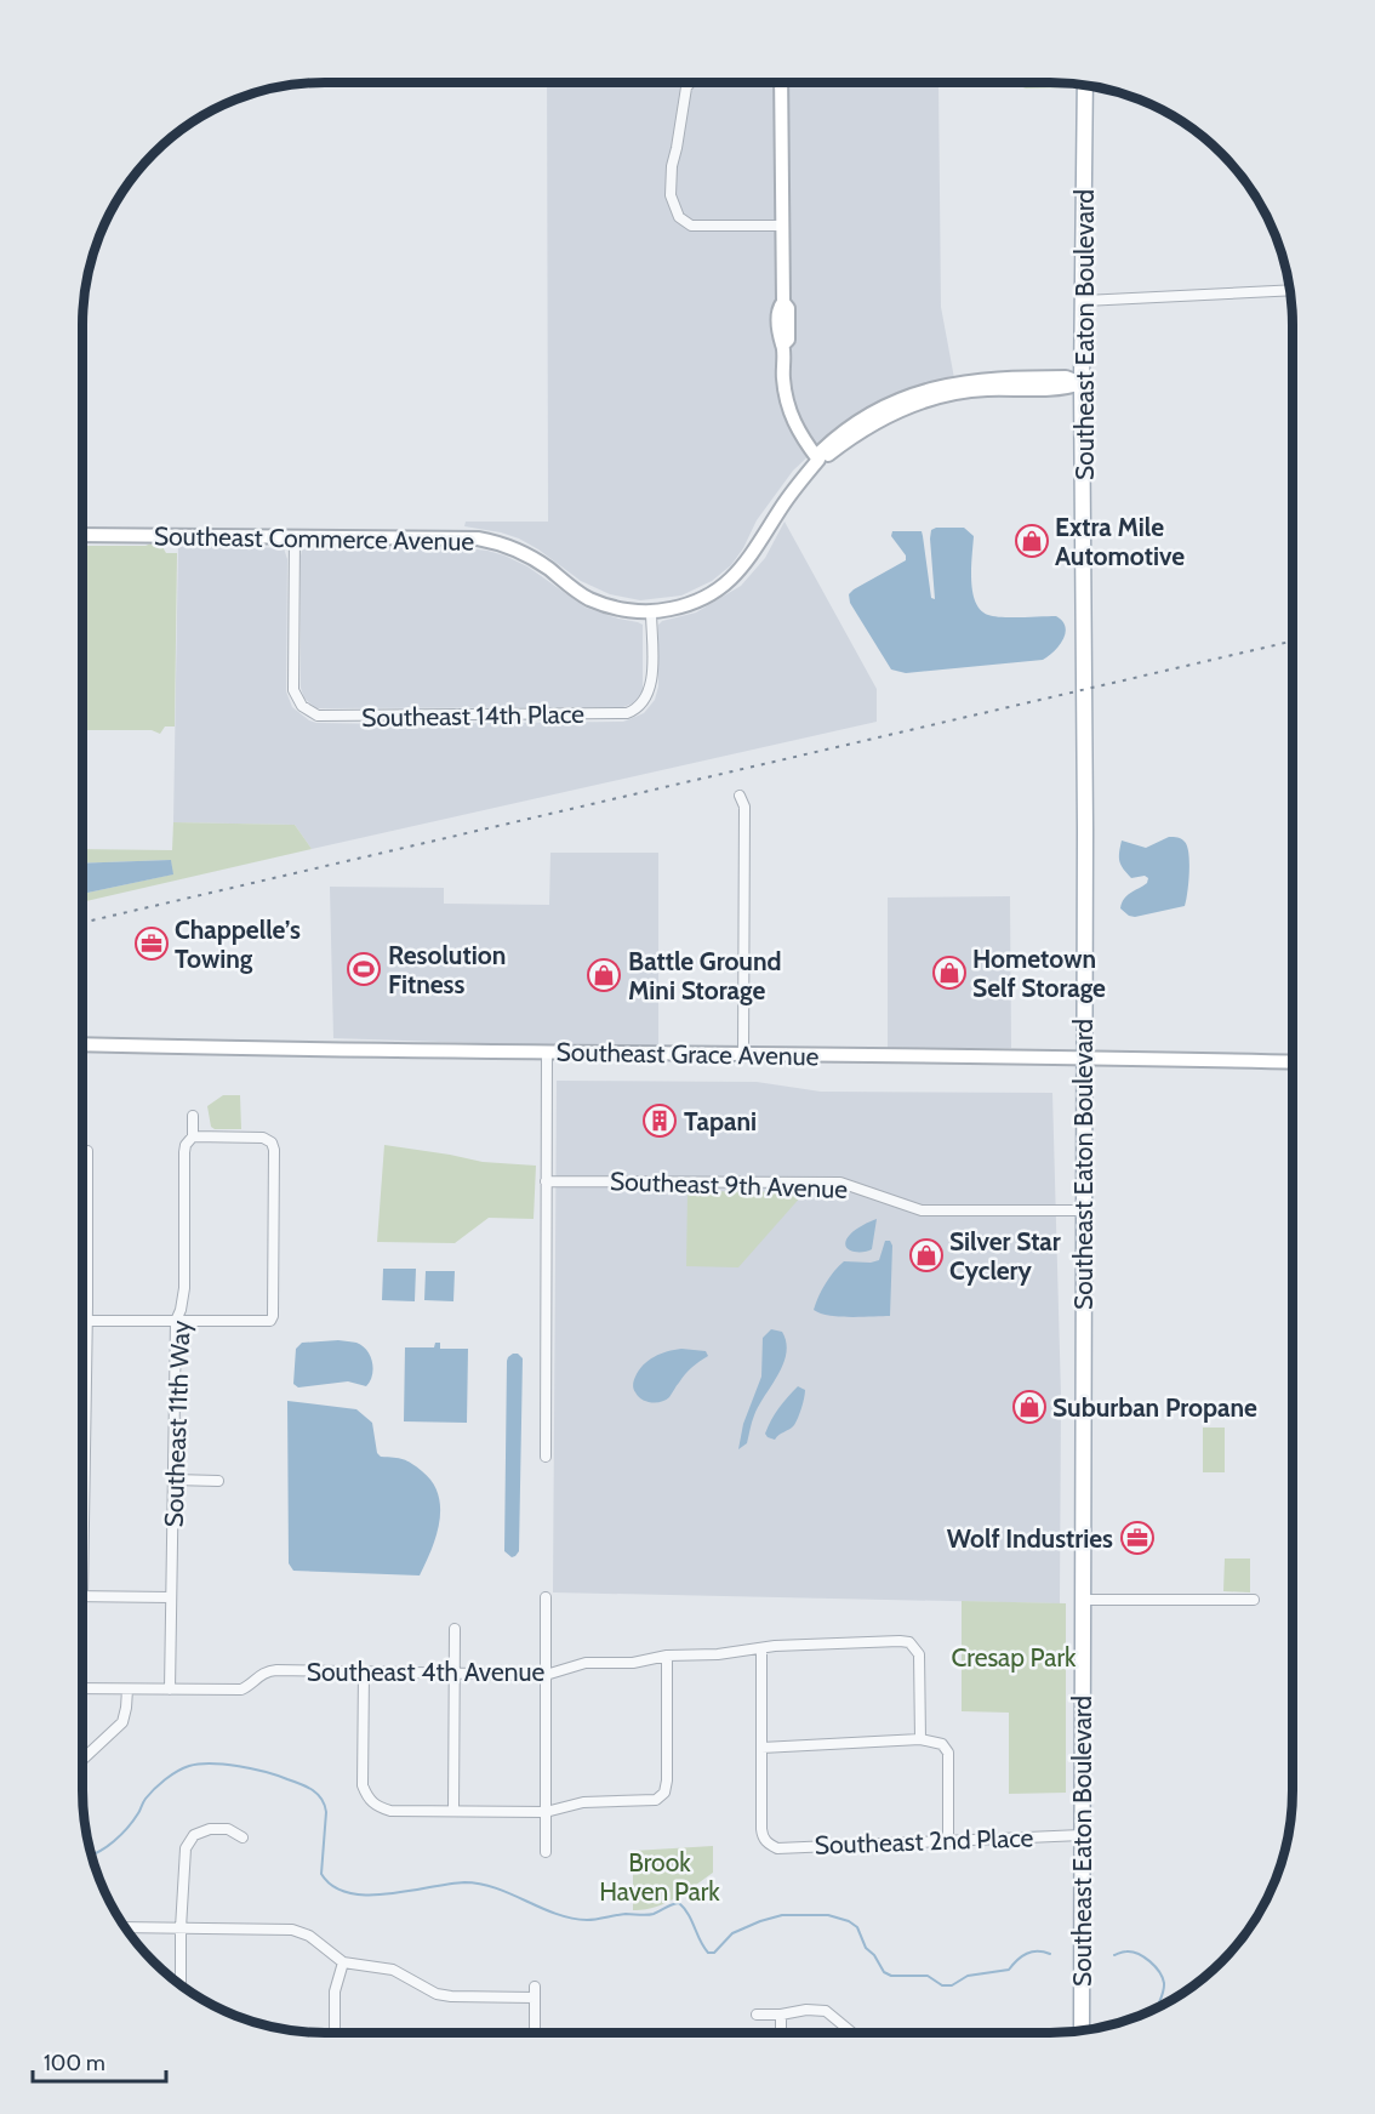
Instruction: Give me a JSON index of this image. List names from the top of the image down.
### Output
{
  "streets": {
    "main road": ["Southeast Eaton Boulevard"],
    "street": [
      "Southeast Commerce Avenue",
      "Southeast 14th Place",
      "Southeast Grace Avenue",
      "Southeast 9th Avenue",
      "Southeast 11th Way",
      "Southeast 4th Avenue",
      "Southeast 2nd Place"
    ]
  },
  "crossings": [
    ["Southeast Eaton Boulevard", "Southeast Commerce Avenue"],
    ["Southeast Eaton Boulevard", "Southeast Grace Avenue"],
    ["Southeast Eaton Boulevard", "Southeast 9th Avenue"],
    ["Southeast Eaton Boulevard", "Southeast 2nd Place"],
    ["Southeast Commerce Avenue", "Southeast 14th Place"],
    ["Southeast 11th Way", "Southeast 4th Avenue"]
  ],
  "parks": ["Cresap Park", "Brook Haven Park"],
  "places": {
    "shop": [
      "Extra Mile Automotive",
      "Hometown Self Storage",
      "Battle Ground Mini Storage",
      "Silver Star Cyclery",
      "Suburban Propane"
    ],
    "office": ["Chappelle’s Towing", "Wolf Industries"],
    "sports": ["Resolution Fitness"],
    "building": ["Tapani"]
  },
  "scale_bar": "100 m"
}
